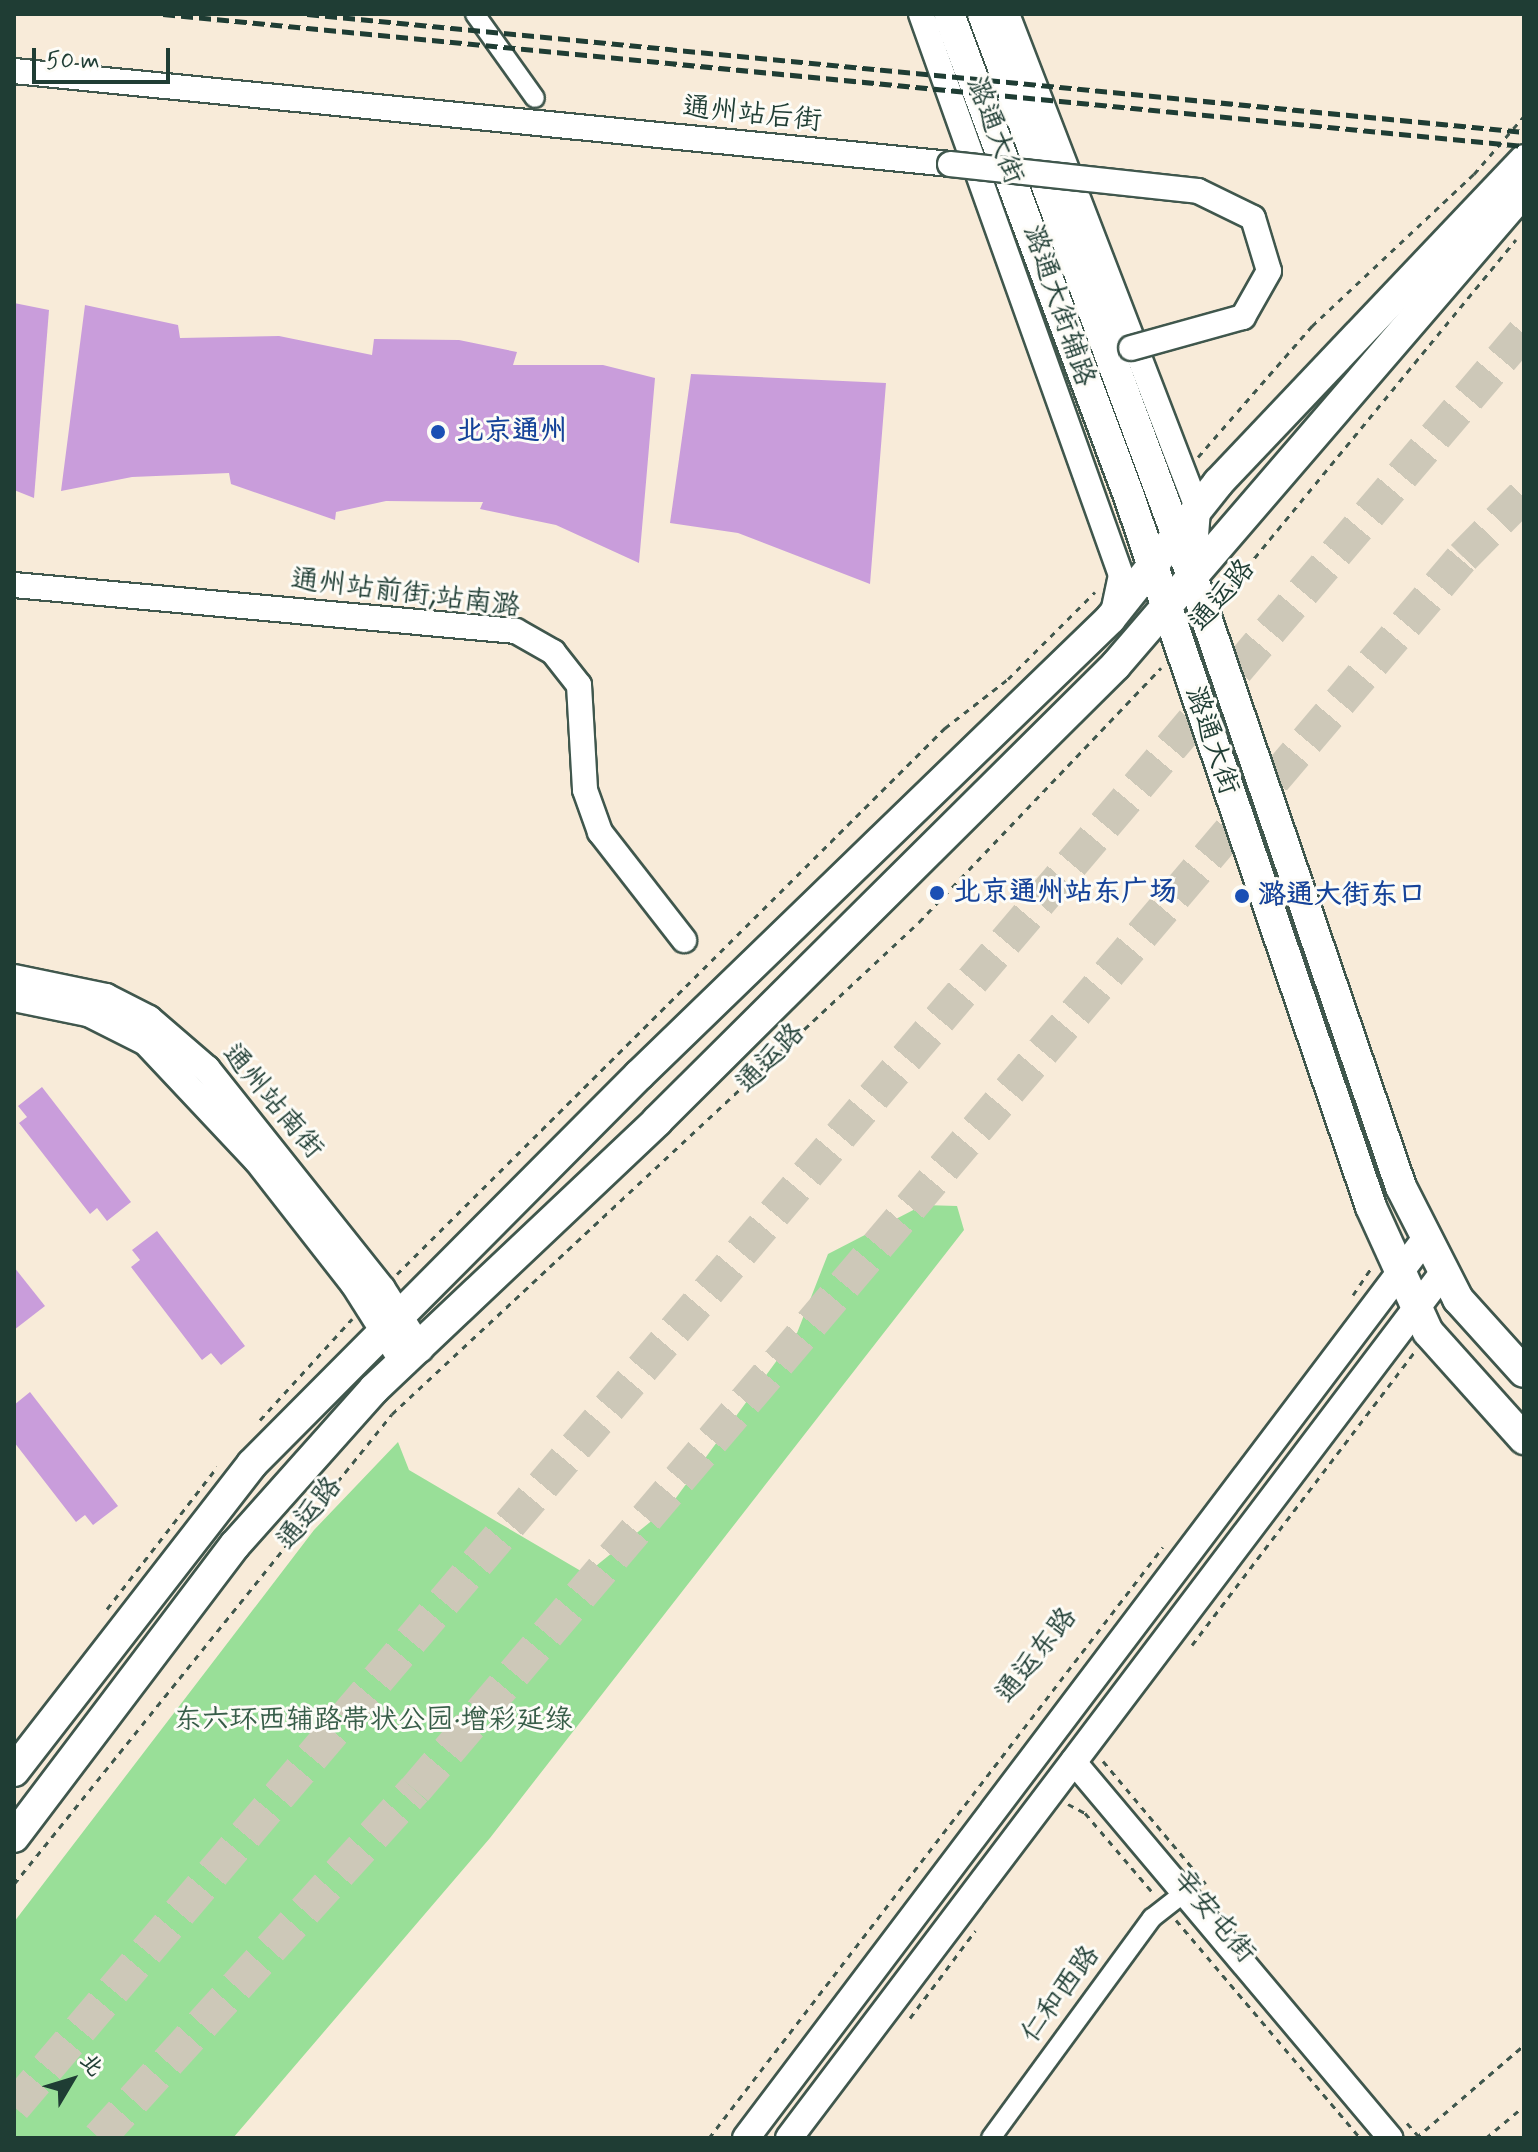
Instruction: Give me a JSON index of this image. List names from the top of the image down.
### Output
{
  "streets": {
    "main road": ["潞通大街", "通运路", "通州站南街"],
    "street": [
      "通州站后街",
      "潞通大街辅路",
      "通州站前街;站南潞",
      "辛安屯街",
      "仁和西路"
    ],
    "path": ["通运东路"]
  },
  "crossings": [
    ["通州站后街", "潞通大街辅路"],
    ["潞通大街", "通运路"],
    ["通运路", "通州站南街"],
    ["辛安屯街", "仁和西路"]
  ],
  "parks": ["东六环西辅路带状公园·增彩延绿"],
  "places": ["北京通州", "北京通州站东广场", "潞通大街东口"],
  "scale_bar": "50 m",
  "north": "top right"
}
